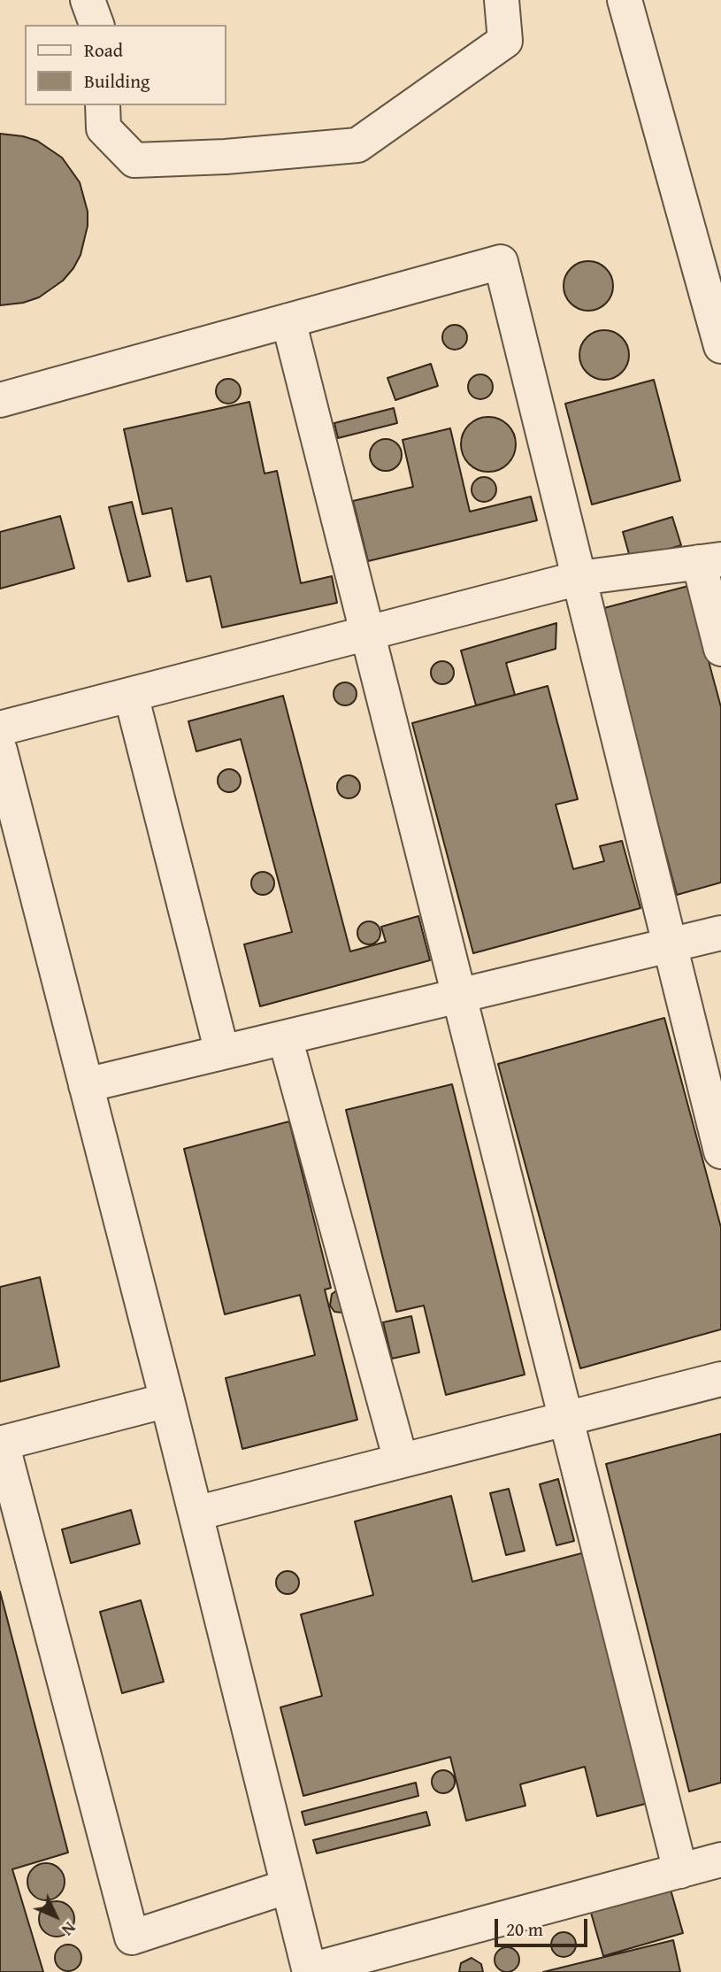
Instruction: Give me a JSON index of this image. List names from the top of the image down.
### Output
{
  "legend": ["Road", "Building"],
  "scale_bar": "20 m",
  "north": "bottom right"
}
